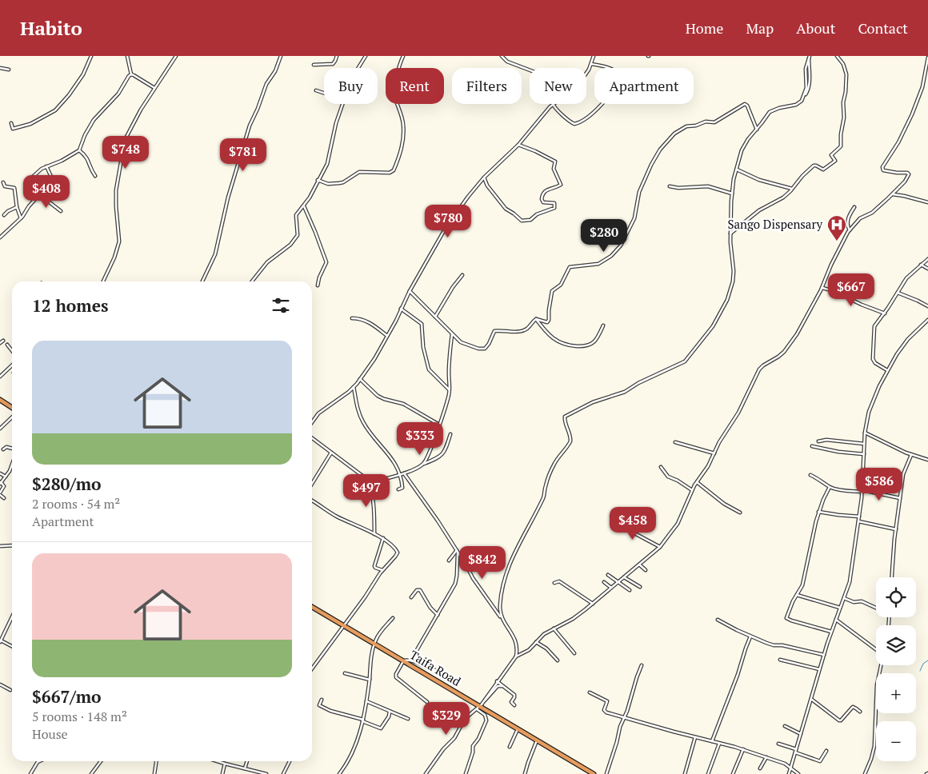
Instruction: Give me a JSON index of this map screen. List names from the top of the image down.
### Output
{
  "streets": {
    "highway": ["Taifa Road"]
  },
  "places": {
    "hospital": ["Sango Dispensary"]
  },
  "page": {
    "header": "Habito",
    "nav": [
      "Home",
      "Map",
      "About",
      "Contact"
    ],
    "chip": [
      "Buy",
      "Rent",
      "Filters",
      "New",
      "Apartment"
    ],
    "price": [
      "$748",
      "$781",
      "$408",
      "$780",
      "$280",
      "$667",
      "$333",
      "$586",
      "$497",
      "$458",
      "$842",
      "$329"
    ],
    "heading": "12 homes",
    "list": [
      {
        "name": "$280/mo",
        "note": "2 rooms · 54 m² · Apartment"
      },
      {
        "name": "$667/mo",
        "note": "5 rooms · 148 m² · House"
      }
    ],
    "map_buttons": ["+", "−"]
  }
}
